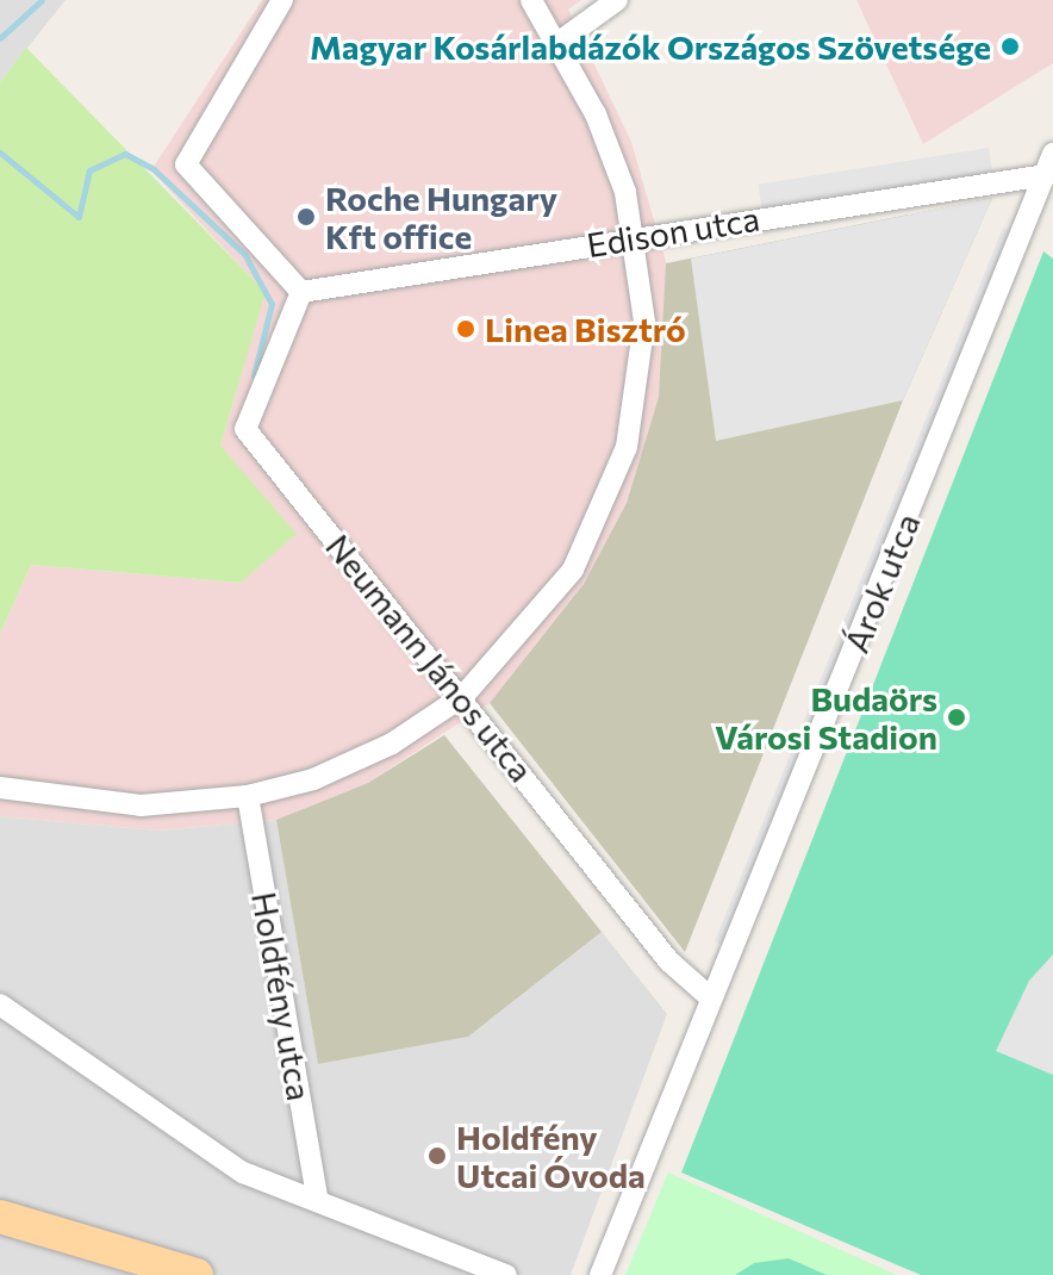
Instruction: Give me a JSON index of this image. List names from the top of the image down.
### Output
{
  "streets": {
    "street": [
      "Edison utca",
      "Árok utca",
      "Neumann János utca",
      "Holdfény utca"
    ]
  },
  "crossings": [
    ["Edison utca", "Árok utca"],
    ["Edison utca", "Neumann János utca"],
    ["Árok utca", "Neumann János utca"]
  ],
  "places": [
    "Magyar Kosárlabdázók Országos Szövetsége",
    "Roche Hungary Kft office",
    "Linea Bisztró",
    "Budaörs Városi Stadion",
    "Holdfény Utcai Óvoda"
  ]
}
